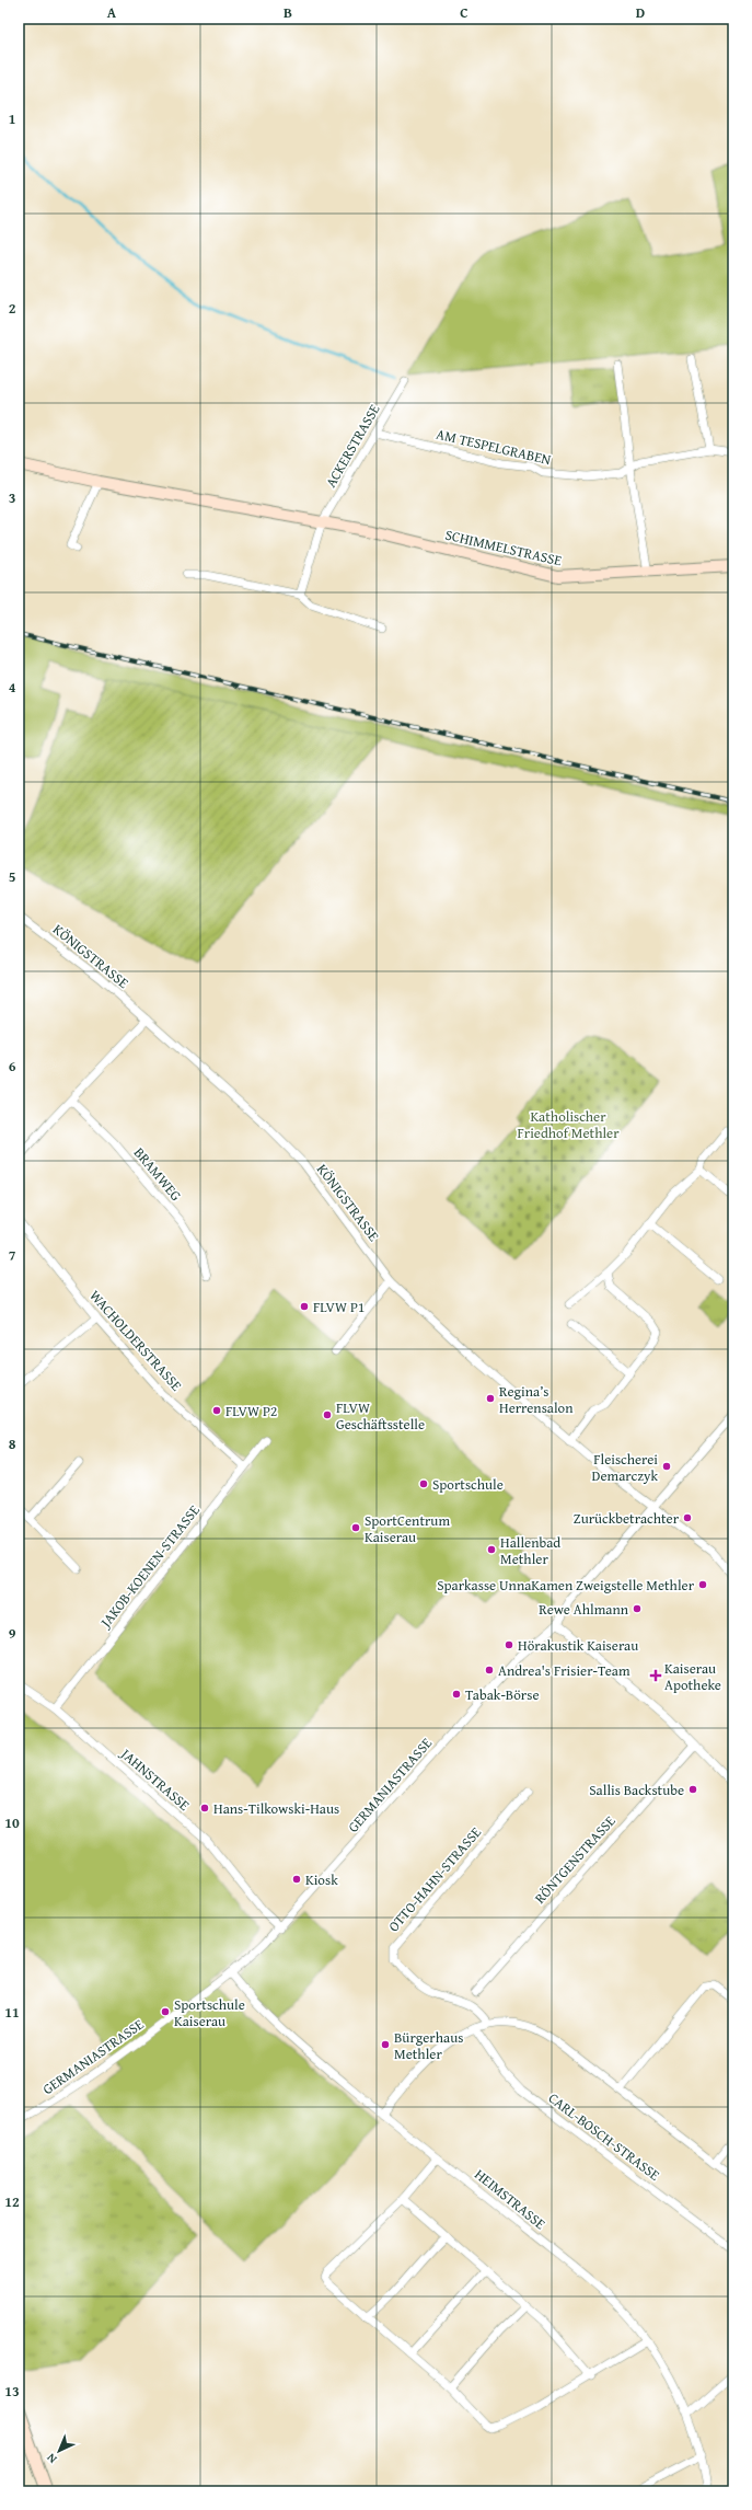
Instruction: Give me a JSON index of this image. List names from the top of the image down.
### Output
{
  "streets": {
    "street": [
      "ACKERSTRASSE",
      "AM TESPELGRABEN",
      "SCHIMMELSTRASSE",
      "KÖNIGSTRASSE",
      "BRAMWEG",
      "WACHOLDERSTRASSE",
      "JAKOB-KOENEN-STRASSE",
      "JAHNSTRASSE",
      "GERMANIASTRASSE",
      "RÖNTGENSTRASSE",
      "OTTO-HAHN-STRASSE",
      "CARL-BOSCH-STRASSE",
      "HEIMSTRASSE"
    ]
  },
  "crossings": [
    ["ACKERSTRASSE", "AM TESPELGRABEN"],
    ["ACKERSTRASSE", "SCHIMMELSTRASSE"],
    ["KÖNIGSTRASSE", "GERMANIASTRASSE"],
    ["WACHOLDERSTRASSE", "JAKOB-KOENEN-STRASSE"],
    ["JAKOB-KOENEN-STRASSE", "JAHNSTRASSE"],
    ["JAHNSTRASSE", "GERMANIASTRASSE"],
    ["GERMANIASTRASSE", "HEIMSTRASSE"]
  ],
  "parks": ["Katholischer Friedhof Methler"],
  "places": {
    "other": [
      "FLVW P1",
      "Regina’s Herrensalon",
      "FLVW P2",
      "FLVW Geschäftsstelle",
      "Fleischerei Demarczyk",
      "Sportschule",
      "Zurückbetrachter",
      "SportCentrum Kaiserau",
      "Hallenbad Methler",
      "Sparkasse UnnaKamen Zweigstelle Methler",
      "Rewe Ahlmann",
      "Hörakustik Kaiserau",
      "Andrea's Frisier-Team",
      "Tabak-Börse",
      "Sallis Backstube",
      "Hans-Tilkowski-Haus",
      "Kiosk",
      "Sportschule Kaiserau",
      "Bürgerhaus Methler"
    ],
    "health": ["Kaiserau Apotheke"]
  },
  "north": "bottom left",
  "grid": {
    "columns": [
      "A",
      "B",
      "C",
      "D"
    ],
    "rows": [
      "1",
      "2",
      "3",
      "4",
      "5",
      "6",
      "7",
      "8",
      "9",
      "10",
      "11",
      "12",
      "13"
    ]
  }
}
